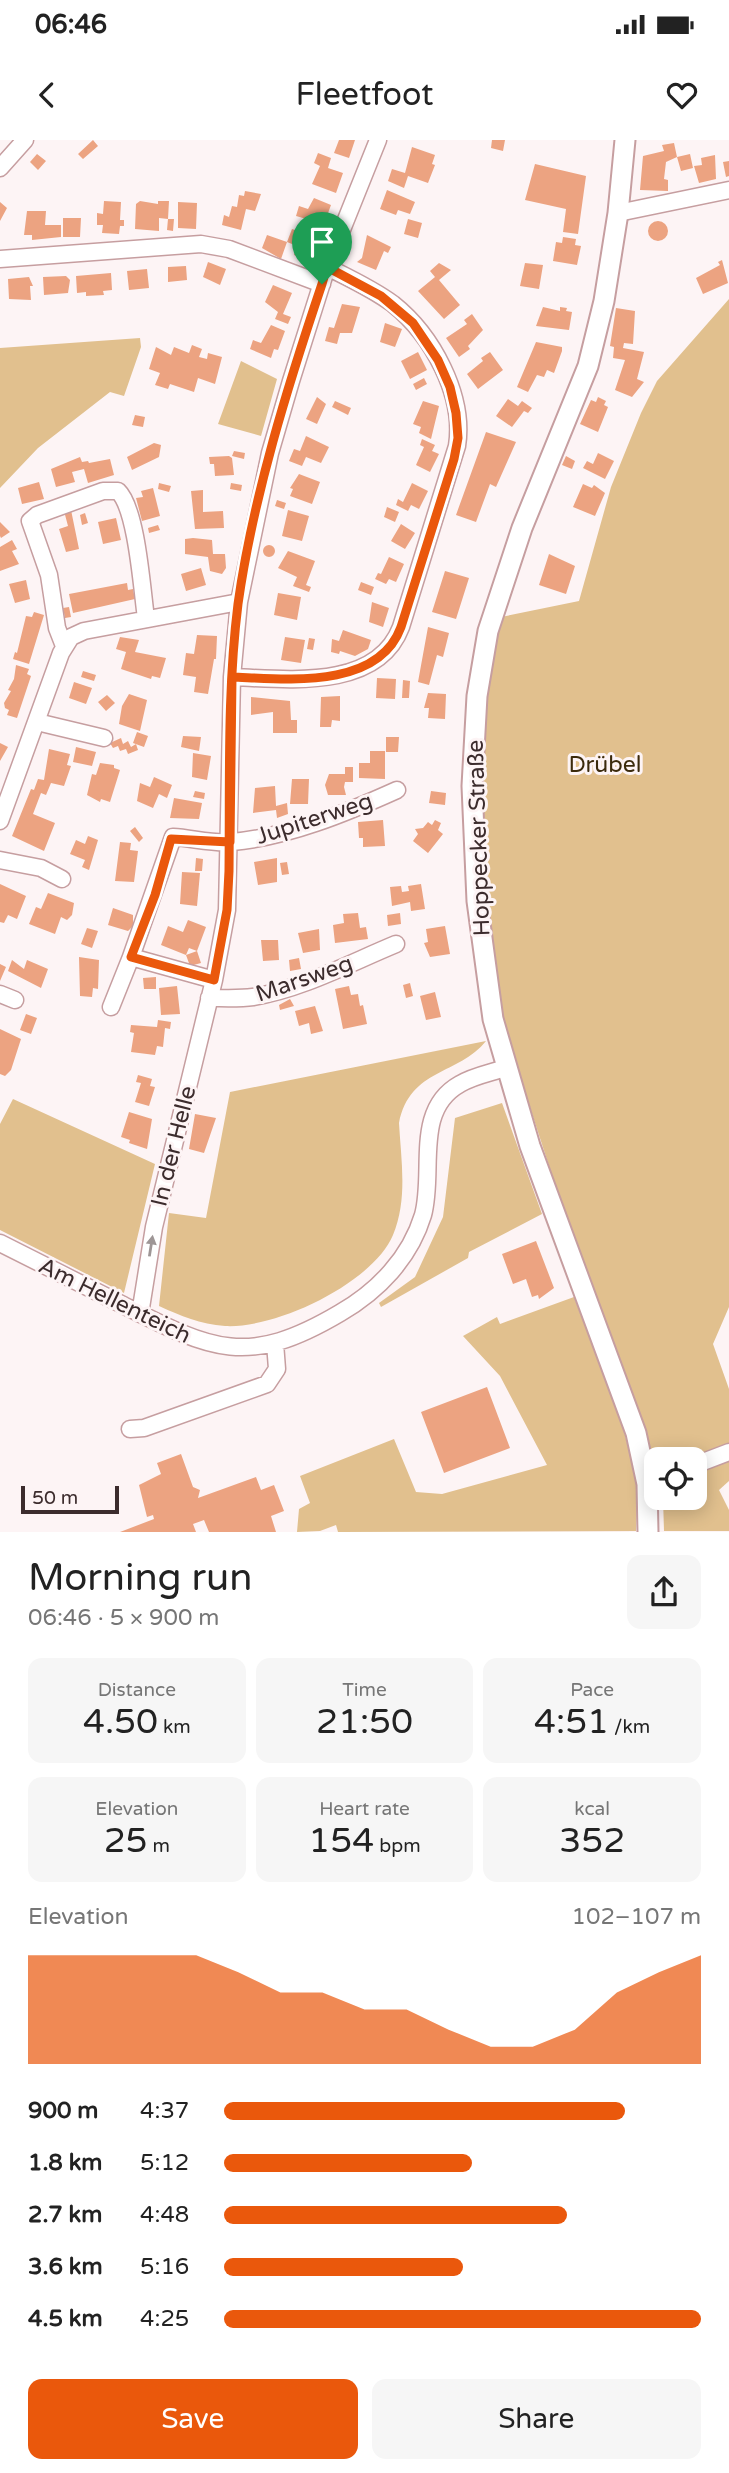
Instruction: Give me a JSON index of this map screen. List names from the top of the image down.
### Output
{
  "streets": {
    "street": [
      "Jupiterweg",
      "Hoppecker Straße",
      "Marsweg",
      "In der Helle",
      "Am Hellenteich"
    ]
  },
  "crossings": [
    ["Jupiterweg", "In der Helle"],
    ["Hoppecker Straße", "Am Hellenteich"],
    ["Marsweg", "In der Helle"],
    ["In der Helle", "Am Hellenteich"]
  ],
  "parks": ["Drübel"],
  "scale_bar": "50 m",
  "page": {
    "status": "06:46",
    "header": "Fleetfoot",
    "scale": "50 m",
    "heading": ["Morning run", "06:46 · 5 × 900 m"],
    "stats": [
      ["Distance", "4.50 km"],
      ["Time", "21:50"],
      ["Pace", "4:51 /km"],
      ["Elevation", "25 m"],
      ["Heart rate", "154 bpm"],
      ["kcal", "352"]
    ],
    "chart": ["Elevation", "102–107 m"],
    "list": [
      {
        "name": "900 m",
        "note": "4:37"
      },
      {
        "name": "1.8 km",
        "note": "5:12"
      },
      {
        "name": "2.7 km",
        "note": "4:48"
      },
      {
        "name": "3.6 km",
        "note": "5:16"
      },
      {
        "name": "4.5 km",
        "note": "4:25"
      }
    ],
    "buttons": ["Save", "Share"]
  }
}
